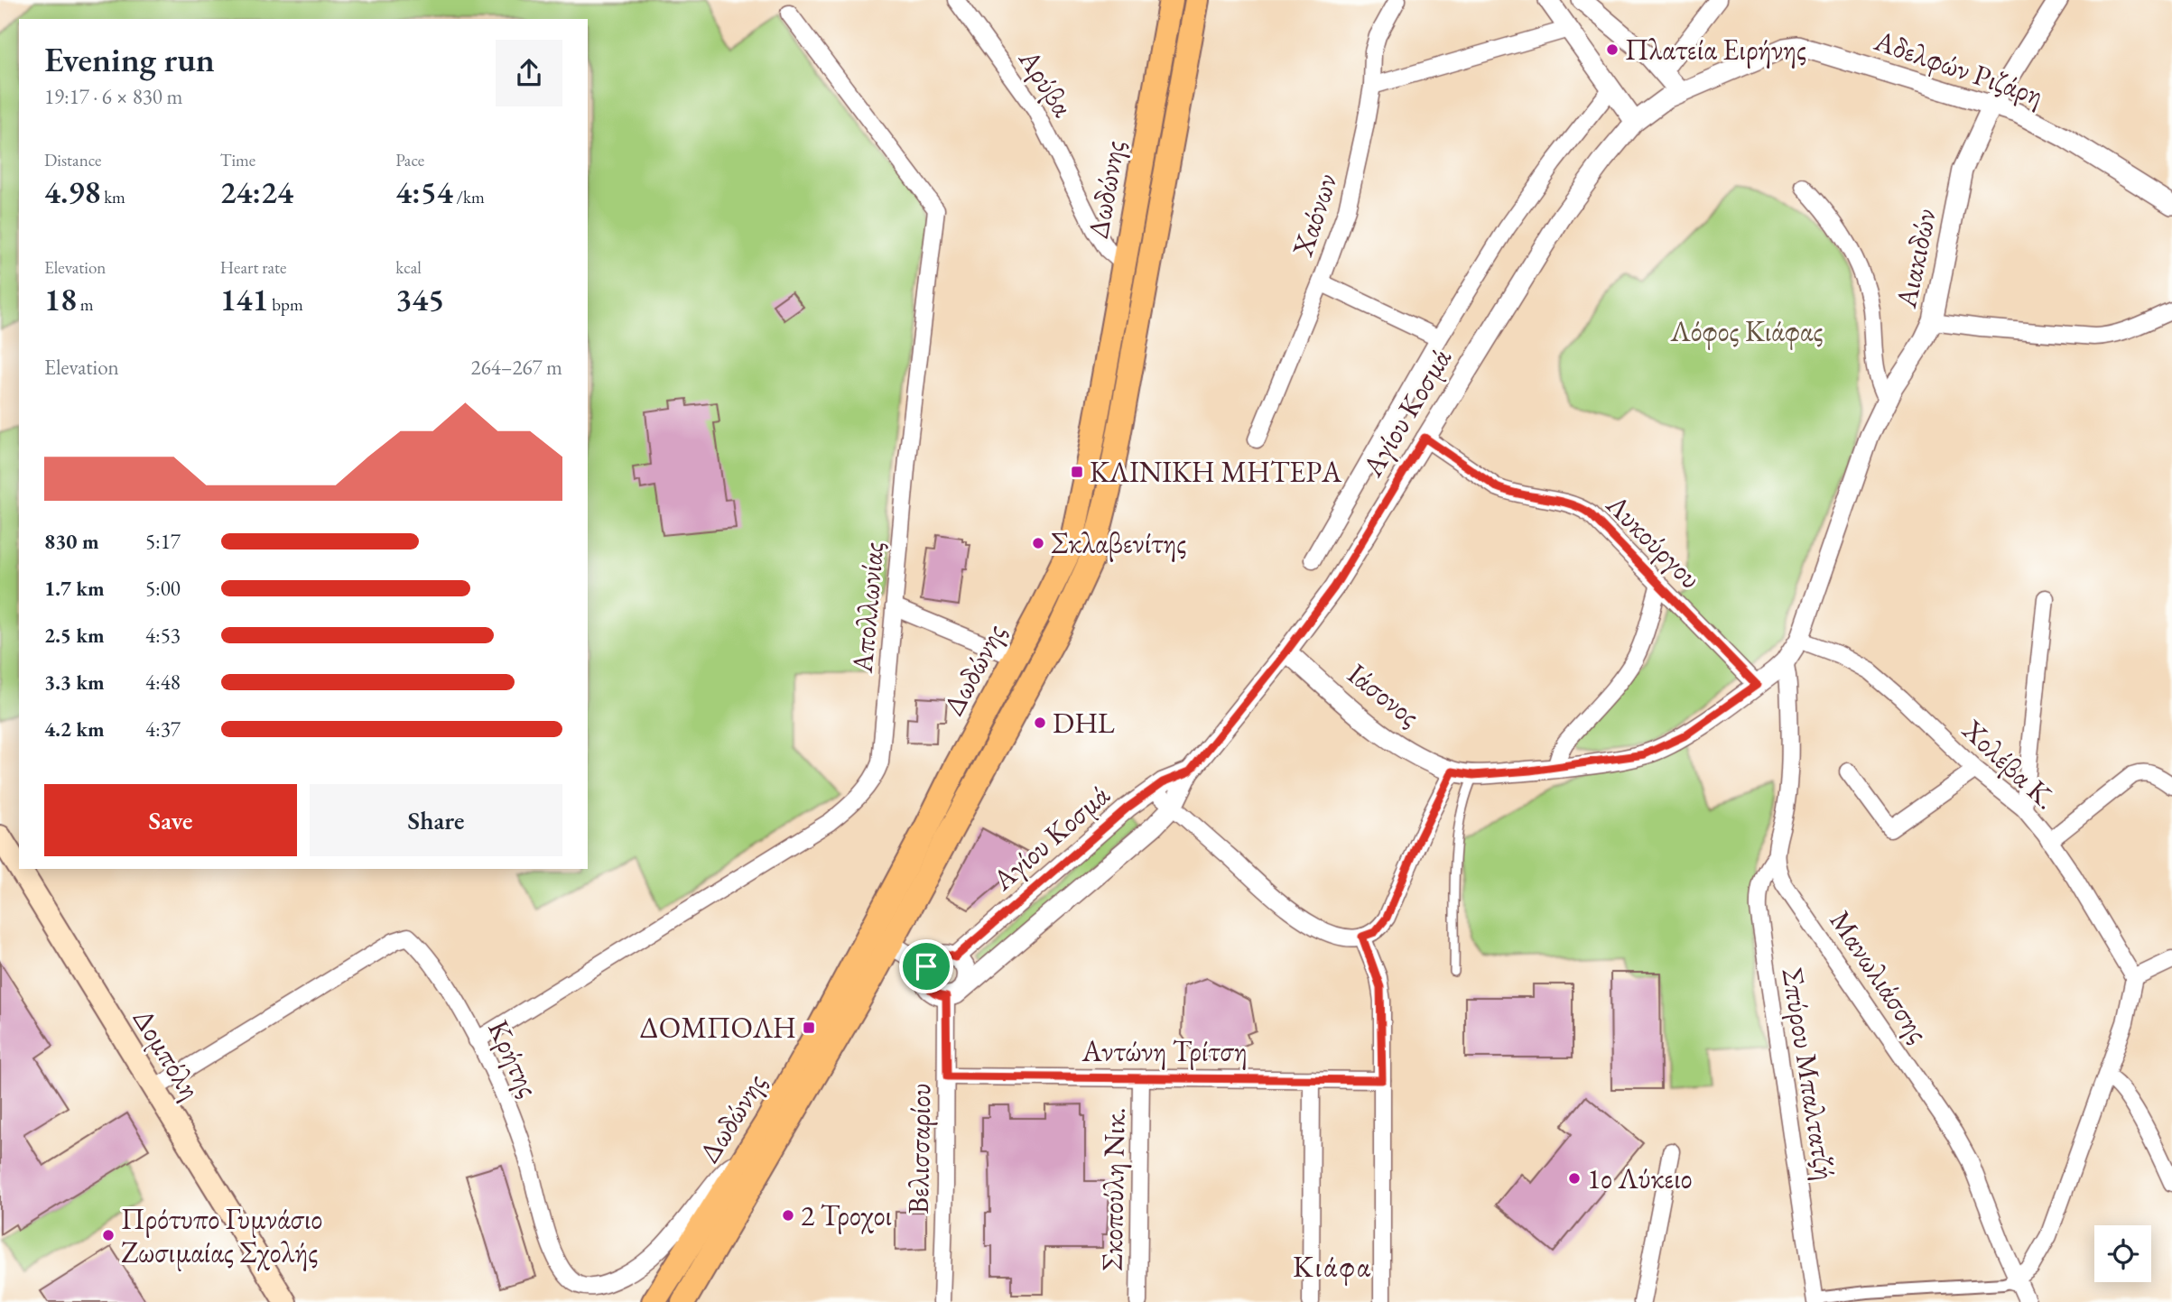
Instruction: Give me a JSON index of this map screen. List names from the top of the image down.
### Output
{
  "streets": {
    "main road": ["Δωδώνης", "Δομπόλη"],
    "street": [
      "Αδελφών Ριζάρη",
      "Αρύβα",
      "Χαόνων",
      "Αιακιδών",
      "Αγίου Κοσμά",
      "Λυκούργου",
      "Απολλωνίας",
      "Ιάσονος",
      "Χολέβα Κ.",
      "Μανωλιάσσης",
      "Αντώνη Τρίτση",
      "Κρήτης",
      "Σπύρου Μπαλτατζή",
      "Βελισσαρίου",
      "Σκοπούλη Νικ."
    ]
  },
  "crossings": [
    ["Αδελφών Ριζάρη", "Αιακιδών"],
    ["Αδελφών Ριζάρη", "Αγίου Κοσμά"],
    ["Αρύβα", "Δωδώνης"],
    ["Δωδώνης", "Κρήτης"],
    ["Αιακιδών", "Λυκούργου"],
    ["Αιακιδών", "Ιάσονος"],
    ["Αιακιδών", "Χολέβα Κ."],
    ["Αγίου Κοσμά", "Λυκούργου"],
    ["Αγίου Κοσμά", "Ιάσονος"],
    ["Αγίου Κοσμά", "Βελισσαρίου"],
    ["Απολλωνίας", "Κρήτης"],
    ["Μανωλιάσσης", "Σπύρου Μπαλτατζή"],
    ["Αντώνη Τρίτση", "Βελισσαρίου"],
    ["Αντώνη Τρίτση", "Σκοπούλη Νικ."],
    ["Δομπόλη", "Κρήτης"]
  ],
  "districts": ["Κιάφα"],
  "parks": ["Λόφος Κιάφας"],
  "places": {
    "other": [
      "Πλατεία Ειρήνης",
      "Σκλαβενίτης",
      "DHL",
      "1ο Λύκειο",
      "2 Τροχοι",
      "Πρότυπο Γυμνάσιο Ζωσιμαίας Σχολής"
    ],
    "transit": ["ΚΛΙΝΙΚΗ ΜΗΤΕΡΑ", "ΔΟΜΠΟΛΗ"]
  },
  "page": {
    "heading": ["Evening run", "19:17 · 6 × 830 m"],
    "stats": [
      ["Distance", "4.98 km"],
      ["Time", "24:24"],
      ["Pace", "4:54 /km"],
      ["Elevation", "18 m"],
      ["Heart rate", "141 bpm"],
      ["kcal", "345"]
    ],
    "chart": ["Elevation", "264–267 m"],
    "list": [
      {
        "name": "830 m",
        "note": "5:17"
      },
      {
        "name": "1.7 km",
        "note": "5:00"
      },
      {
        "name": "2.5 km",
        "note": "4:53"
      },
      {
        "name": "3.3 km",
        "note": "4:48"
      },
      {
        "name": "4.2 km",
        "note": "4:37"
      }
    ],
    "buttons": ["Save", "Share"]
  }
}
